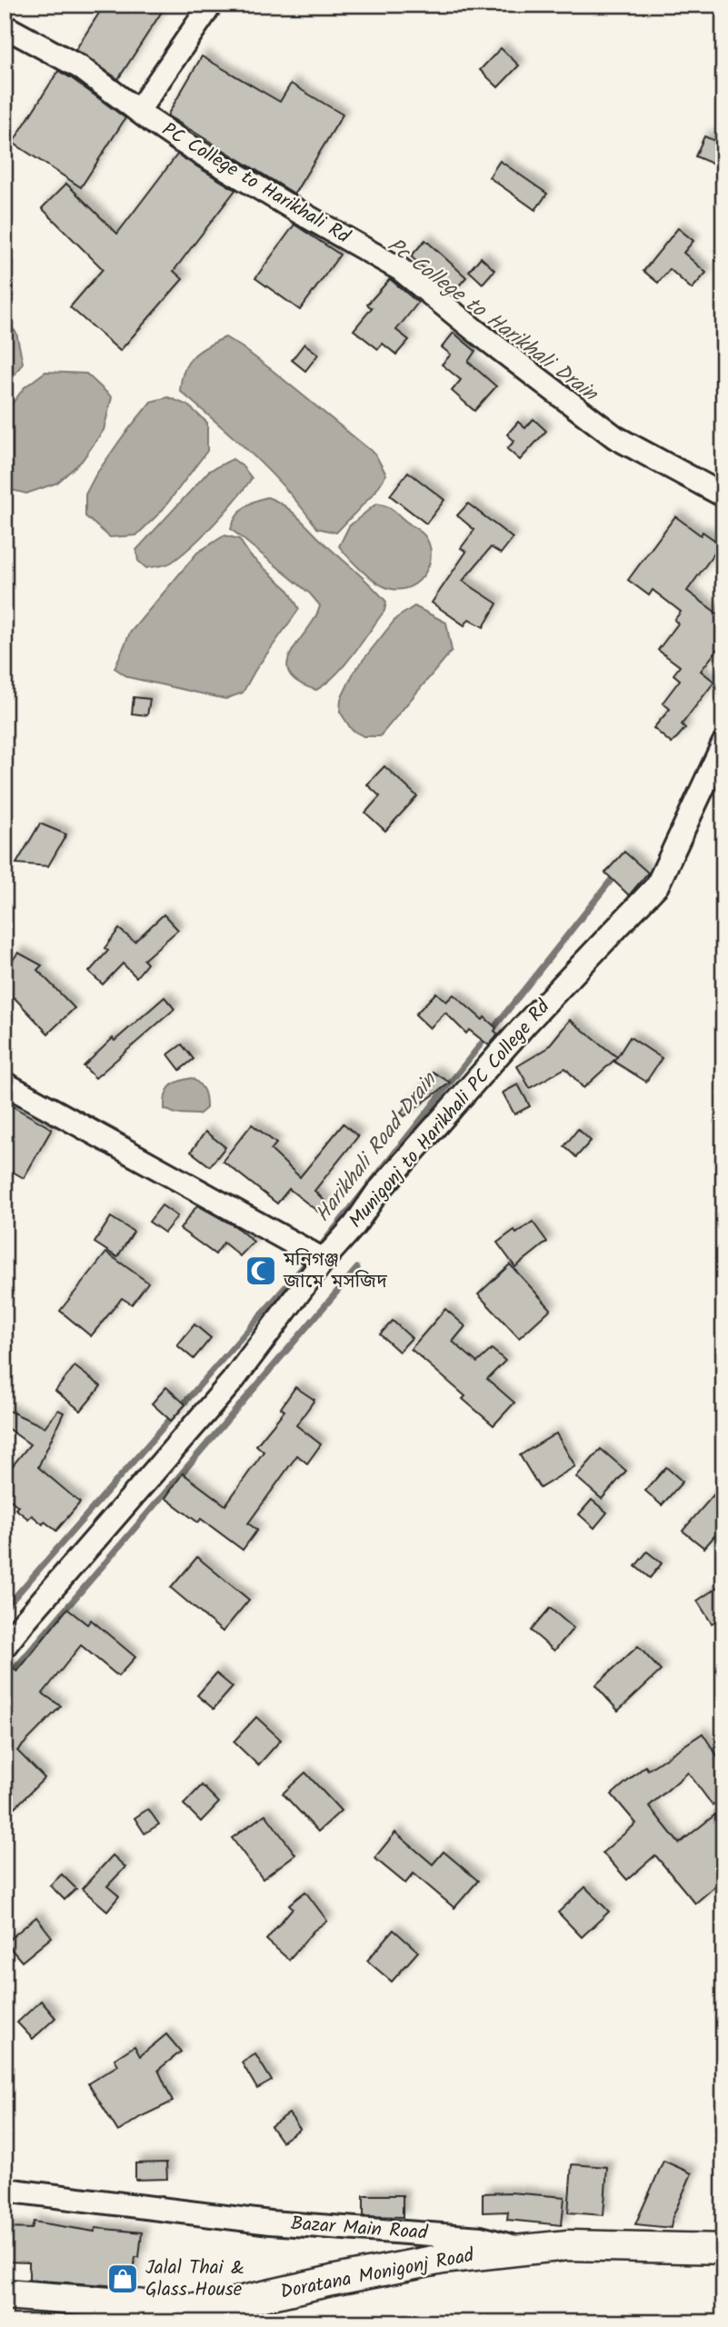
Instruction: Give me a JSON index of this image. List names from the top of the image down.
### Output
{
  "streets": {
    "main road": ["Doratana Monigonj Road"],
    "street": ["PC College to Harikhali Rd", "Munigonj to Harikhali PC College Rd", "Bazar Main Road"]
  },
  "crossings": [
    ["Bazar Main Road", "Doratana Monigonj Road"]
  ],
  "water": ["Pc College to Harikhali Drain", "Harikhali Road Drain"],
  "places": {
    "mosque": ["মনিগঞ্জ জামে মসজিদ"],
    "shop": ["Jalal Thai & Glass House"]
  }
}
